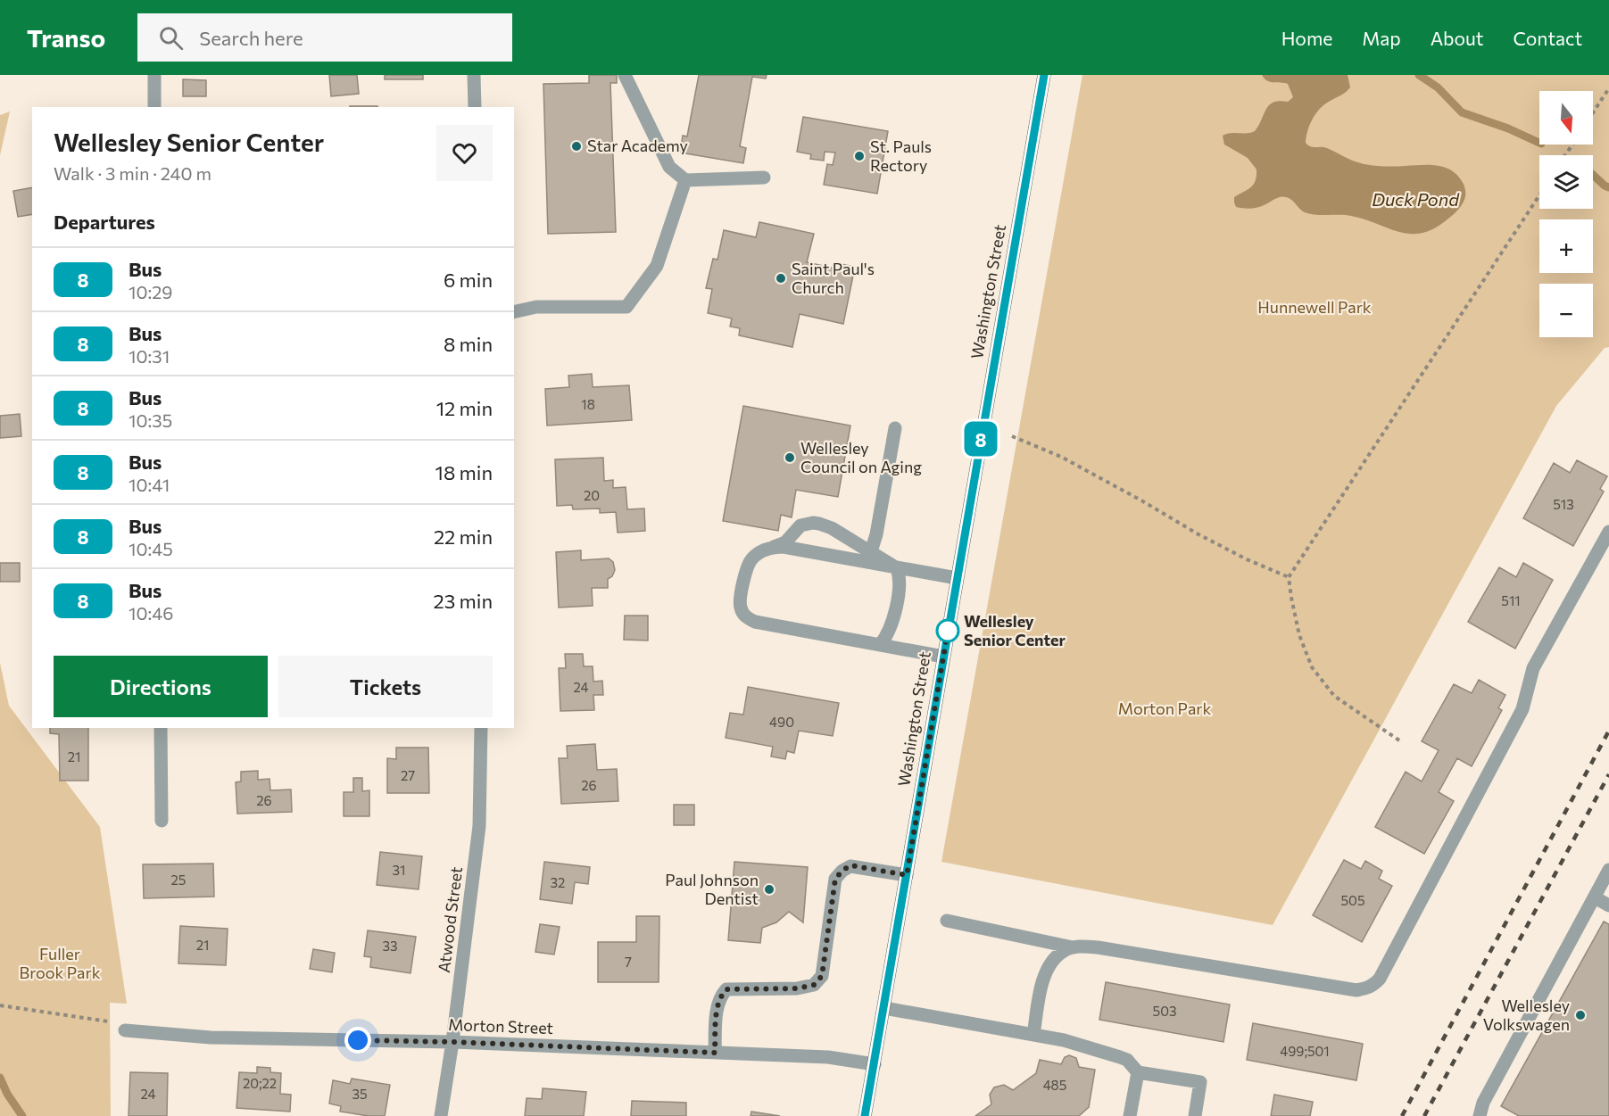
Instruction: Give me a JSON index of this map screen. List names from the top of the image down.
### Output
{
  "streets": {
    "main road": ["Washington Street"],
    "street": ["Atwood Street", "Morton Street"]
  },
  "crossings": [
    ["Washington Street", "Morton Street"],
    ["Atwood Street", "Morton Street"]
  ],
  "water": ["Duck Pond"],
  "parks": ["Hunnewell Park", "Morton Park", "Fuller Brook Park"],
  "places": [
    "Star Academy",
    "St. Pauls Rectory",
    "Saint Paul's Church",
    "Wellesley Council on Aging",
    "Wellesley Senior Center",
    "Paul Johnson Dentist",
    "Wellesley Volkswagen"
  ],
  "lines": ["bus line 8"],
  "house_numbers": [
    "18",
    "20",
    "513",
    "511",
    "24",
    "490",
    "21",
    "27",
    "26",
    "26",
    "31",
    "25",
    "32",
    "505",
    "21",
    "33",
    "7",
    "503",
    "499;501",
    "20;22",
    "485",
    "24",
    "35"
  ],
  "north": "bottom",
  "page": {
    "header": "Transo",
    "search": "Search here",
    "nav": [
      "Home",
      "Map",
      "About",
      "Contact"
    ],
    "on_map": "8",
    "map_buttons": ["+", "−"],
    "heading": [
      ["Wellesley Senior Center", "Walk · 3 min · 240 m"],
      "Departures"
    ],
    "list": [
      {
        "mark": "8",
        "name": "Bus",
        "note": "10:29",
        "value": "6 min"
      },
      {
        "mark": "8",
        "name": "Bus",
        "note": "10:31",
        "value": "8 min"
      },
      {
        "mark": "8",
        "name": "Bus",
        "note": "10:35",
        "value": "12 min"
      },
      {
        "mark": "8",
        "name": "Bus",
        "note": "10:41",
        "value": "18 min"
      },
      {
        "mark": "8",
        "name": "Bus",
        "note": "10:45",
        "value": "22 min"
      },
      {
        "mark": "8",
        "name": "Bus",
        "note": "10:46",
        "value": "23 min"
      }
    ],
    "buttons": ["Directions", "Tickets"]
  }
}
